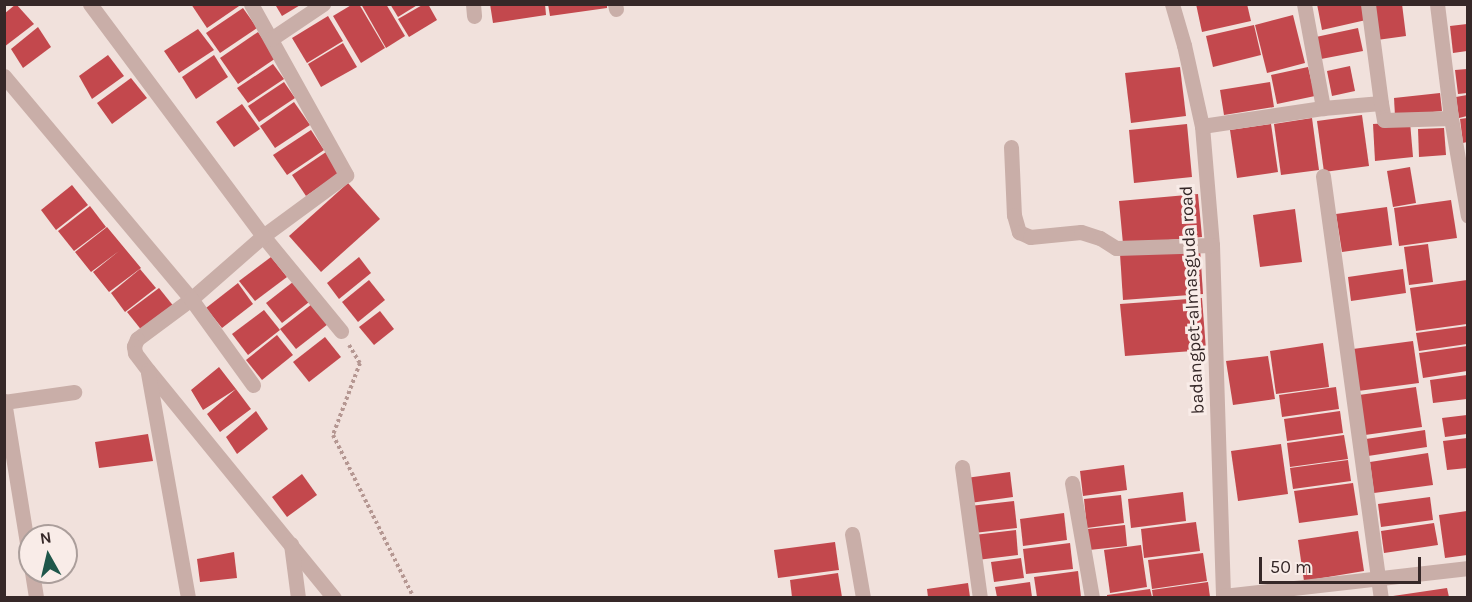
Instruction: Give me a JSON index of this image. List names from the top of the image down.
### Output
{
  "streets": {
    "street": ["badangpet-almasguda road"]
  },
  "scale_bar": "50 m",
  "north": "top"
}
